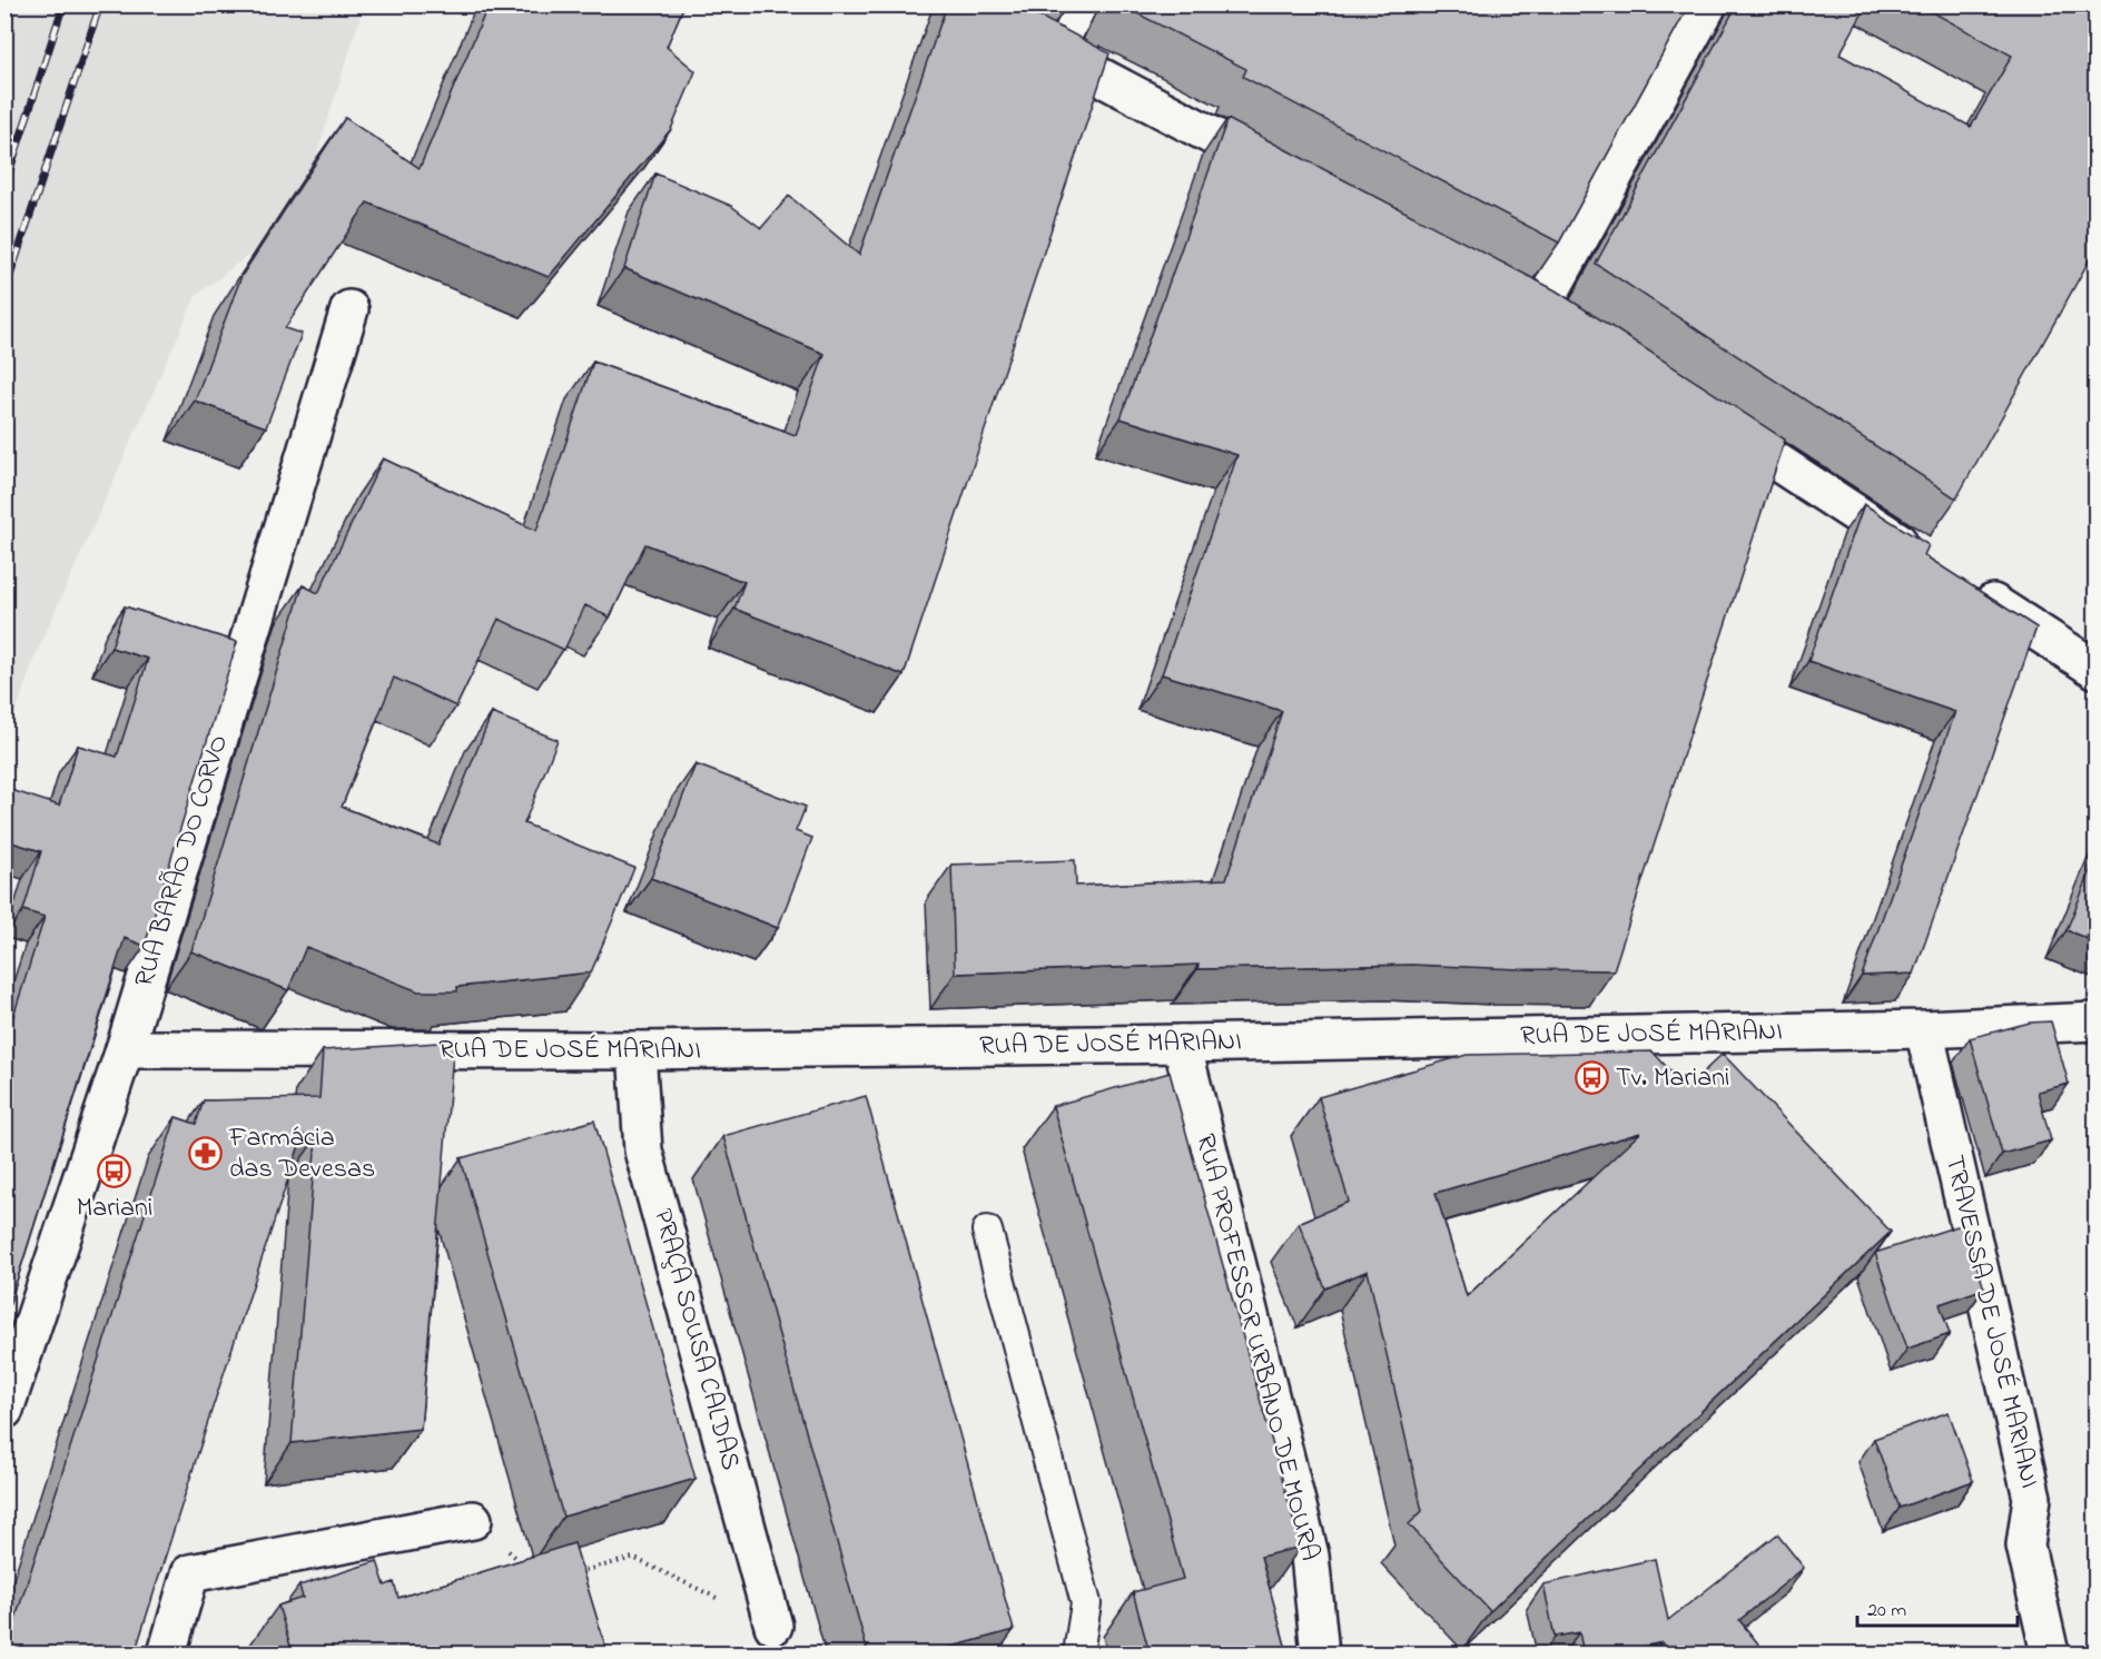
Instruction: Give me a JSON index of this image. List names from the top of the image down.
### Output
{
  "streets": {
    "street": [
      "RUA BARÃO DO CORVO",
      "RUA DE JOSÉ MARIANI",
      "TRAVESSA DE JOSÉ MARIANI",
      "PRAÇA SOUSA CALDAS",
      "RUA PROFESSOR URBANO DE MOURA"
    ]
  },
  "crossings": [
    ["RUA BARÃO DO CORVO", "RUA DE JOSÉ MARIANI"],
    ["RUA DE JOSÉ MARIANI", "TRAVESSA DE JOSÉ MARIANI"],
    ["RUA DE JOSÉ MARIANI", "PRAÇA SOUSA CALDAS"],
    ["RUA DE JOSÉ MARIANI", "RUA PROFESSOR URBANO DE MOURA"]
  ],
  "places": {
    "bus stop": ["Tv. Mariani", "Mariani"],
    "pharmacy": ["Farmácia das Devesas"]
  },
  "scale_bar": "20 m"
}
